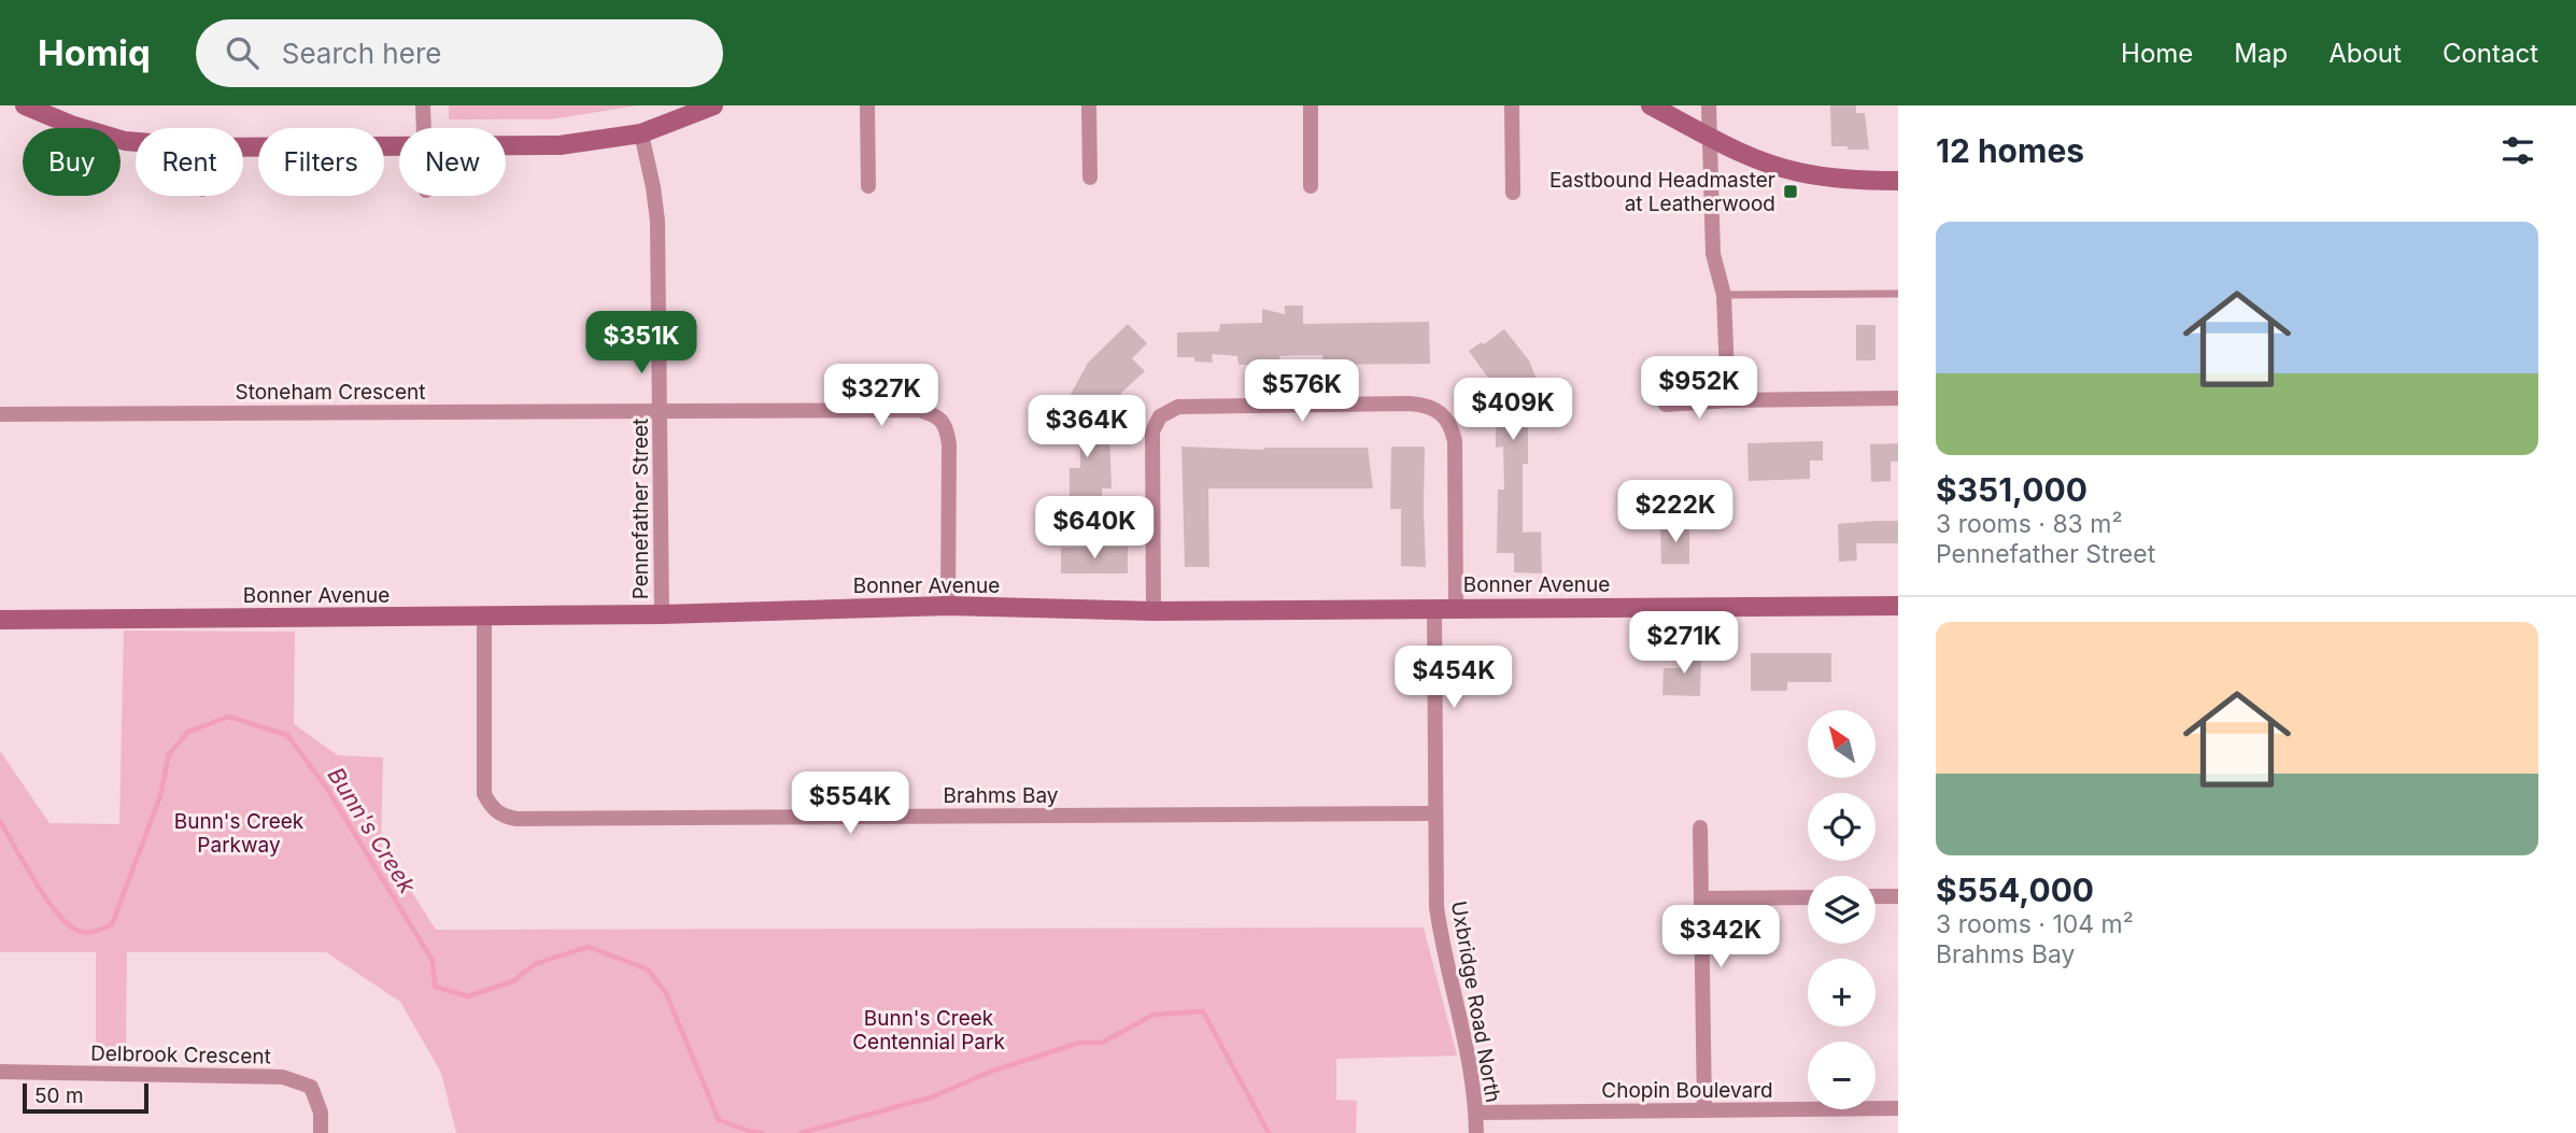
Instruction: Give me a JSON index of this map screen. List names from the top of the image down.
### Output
{
  "streets": {
    "street": [
      "Stoneham Crescent",
      "Pennefather Street",
      "Bonner Avenue",
      "Brahms Bay",
      "Uxbridge Road North",
      "Delbrook Crescent",
      "Chopin Boulevard"
    ]
  },
  "crossings": [
    ["Stoneham Crescent", "Pennefather Street"],
    ["Stoneham Crescent", "Bonner Avenue"],
    ["Pennefather Street", "Bonner Avenue"],
    ["Bonner Avenue", "Brahms Bay"],
    ["Bonner Avenue", "Uxbridge Road North"],
    ["Brahms Bay", "Uxbridge Road North"],
    ["Uxbridge Road North", "Chopin Boulevard"]
  ],
  "water": ["Bunn's Creek"],
  "parks": ["Bunn's Creek Parkway", "Bunn's Creek Centennial Park"],
  "places": {
    "transit": ["Eastbound Headmaster at Leatherwood"]
  },
  "scale_bar": "50 m",
  "north": "top left",
  "page": {
    "header": "Homiq",
    "search": "Search here",
    "nav": [
      "Home",
      "Map",
      "About",
      "Contact"
    ],
    "heading": "12 homes",
    "chip": [
      "Buy",
      "Rent",
      "Filters",
      "New"
    ],
    "list": [
      {
        "name": "$351,000",
        "note": "3 rooms · 83 m² · Pennefather Street"
      },
      {
        "name": "$554,000",
        "note": "3 rooms · 104 m² · Brahms Bay"
      }
    ],
    "price": [
      "$351K",
      "$952K",
      "$576K",
      "$327K",
      "$409K",
      "$364K",
      "$222K",
      "$640K",
      "$271K",
      "$454K",
      "$554K",
      "$342K"
    ],
    "map_buttons": ["+", "−"],
    "scale": "50 m"
  }
}
